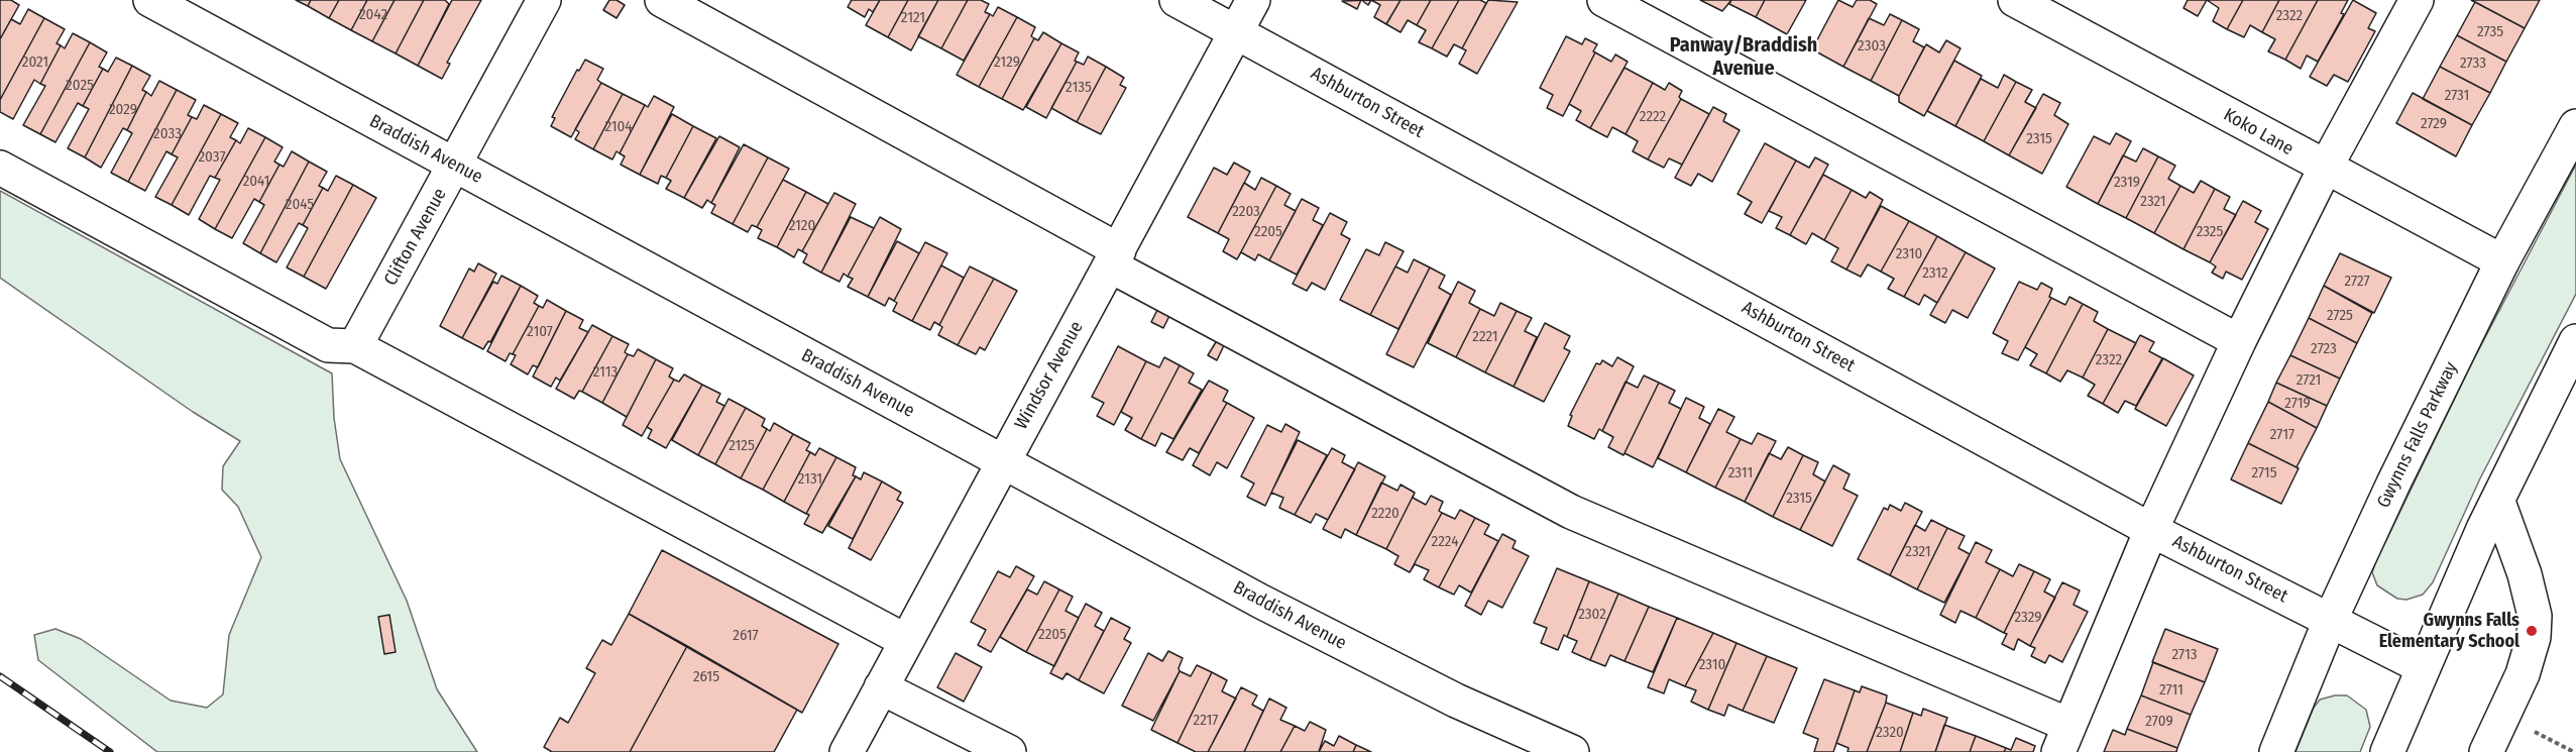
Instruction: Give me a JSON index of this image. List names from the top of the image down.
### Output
{
  "streets": {
    "street": [
      "Ashburton Street",
      "Koko Lane",
      "Braddish Avenue",
      "Clifton Avenue",
      "Windsor Avenue",
      "Gwynns Falls Parkway"
    ]
  },
  "crossings": [
    ["Ashburton Street", "Windsor Avenue"],
    ["Ashburton Street", "Gwynns Falls Parkway"],
    ["Koko Lane", "Gwynns Falls Parkway"],
    ["Braddish Avenue", "Clifton Avenue"],
    ["Braddish Avenue", "Windsor Avenue"]
  ],
  "districts": ["Panway/Braddish Avenue"],
  "places": ["Gwynns Falls Elementary School"],
  "house_numbers": [
    "2042",
    "2322",
    "2121",
    "2735",
    "2303",
    "2021",
    "2129",
    "2733",
    "2025",
    "2135",
    "2731",
    "2029",
    "2222",
    "2729",
    "2104",
    "2033",
    "2315",
    "2037",
    "2041",
    "2319",
    "2321",
    "2045",
    "2203",
    "2120",
    "2205",
    "2325",
    "2310",
    "2312",
    "2727",
    "2725",
    "2107",
    "2221",
    "2723",
    "2322",
    "2113",
    "2721",
    "2719",
    "2717",
    "2125",
    "2311",
    "2715",
    "2131",
    "2315",
    "2220",
    "2224",
    "2321",
    "2302",
    "2329",
    "2205",
    "2617",
    "2713",
    "2310",
    "2615",
    "2711",
    "2217",
    "2709",
    "2320"
  ]
}
